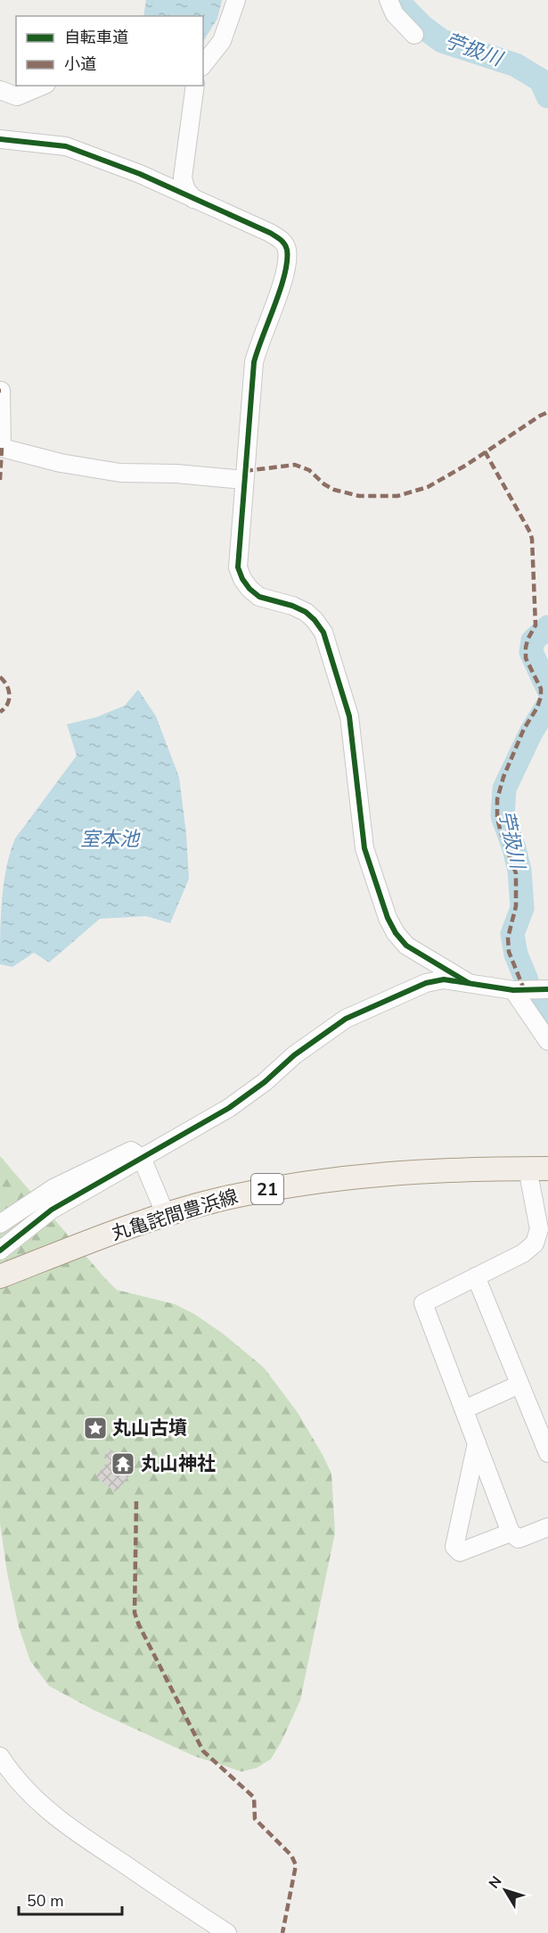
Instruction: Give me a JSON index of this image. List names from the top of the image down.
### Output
{
  "streets": {
    "main road": ["21", "丸亀詫間豊浜線"]
  },
  "water": ["苧扱川", "室本池"],
  "places": {
    "place": ["丸山古墳"],
    "temple": ["丸山神社"]
  },
  "legend": ["自転車道", "小道"],
  "scale_bar": "50 m",
  "north": "top left"
}
